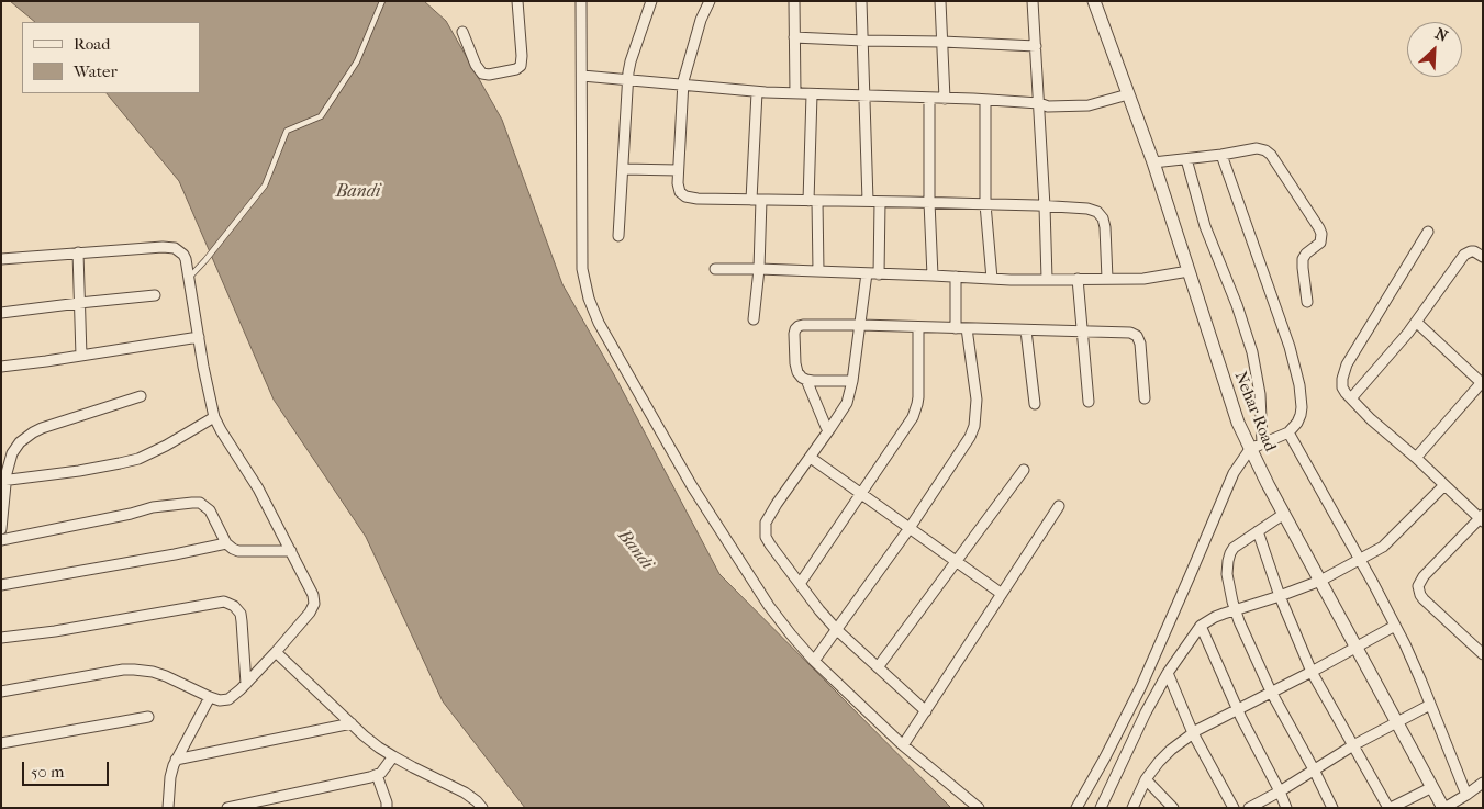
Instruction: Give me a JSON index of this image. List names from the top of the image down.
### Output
{
  "streets": {
    "street": ["Nehar Road"]
  },
  "water": ["Bandi"],
  "legend": ["Road", "Water"],
  "scale_bar": "50 m",
  "north": "top right"
}
